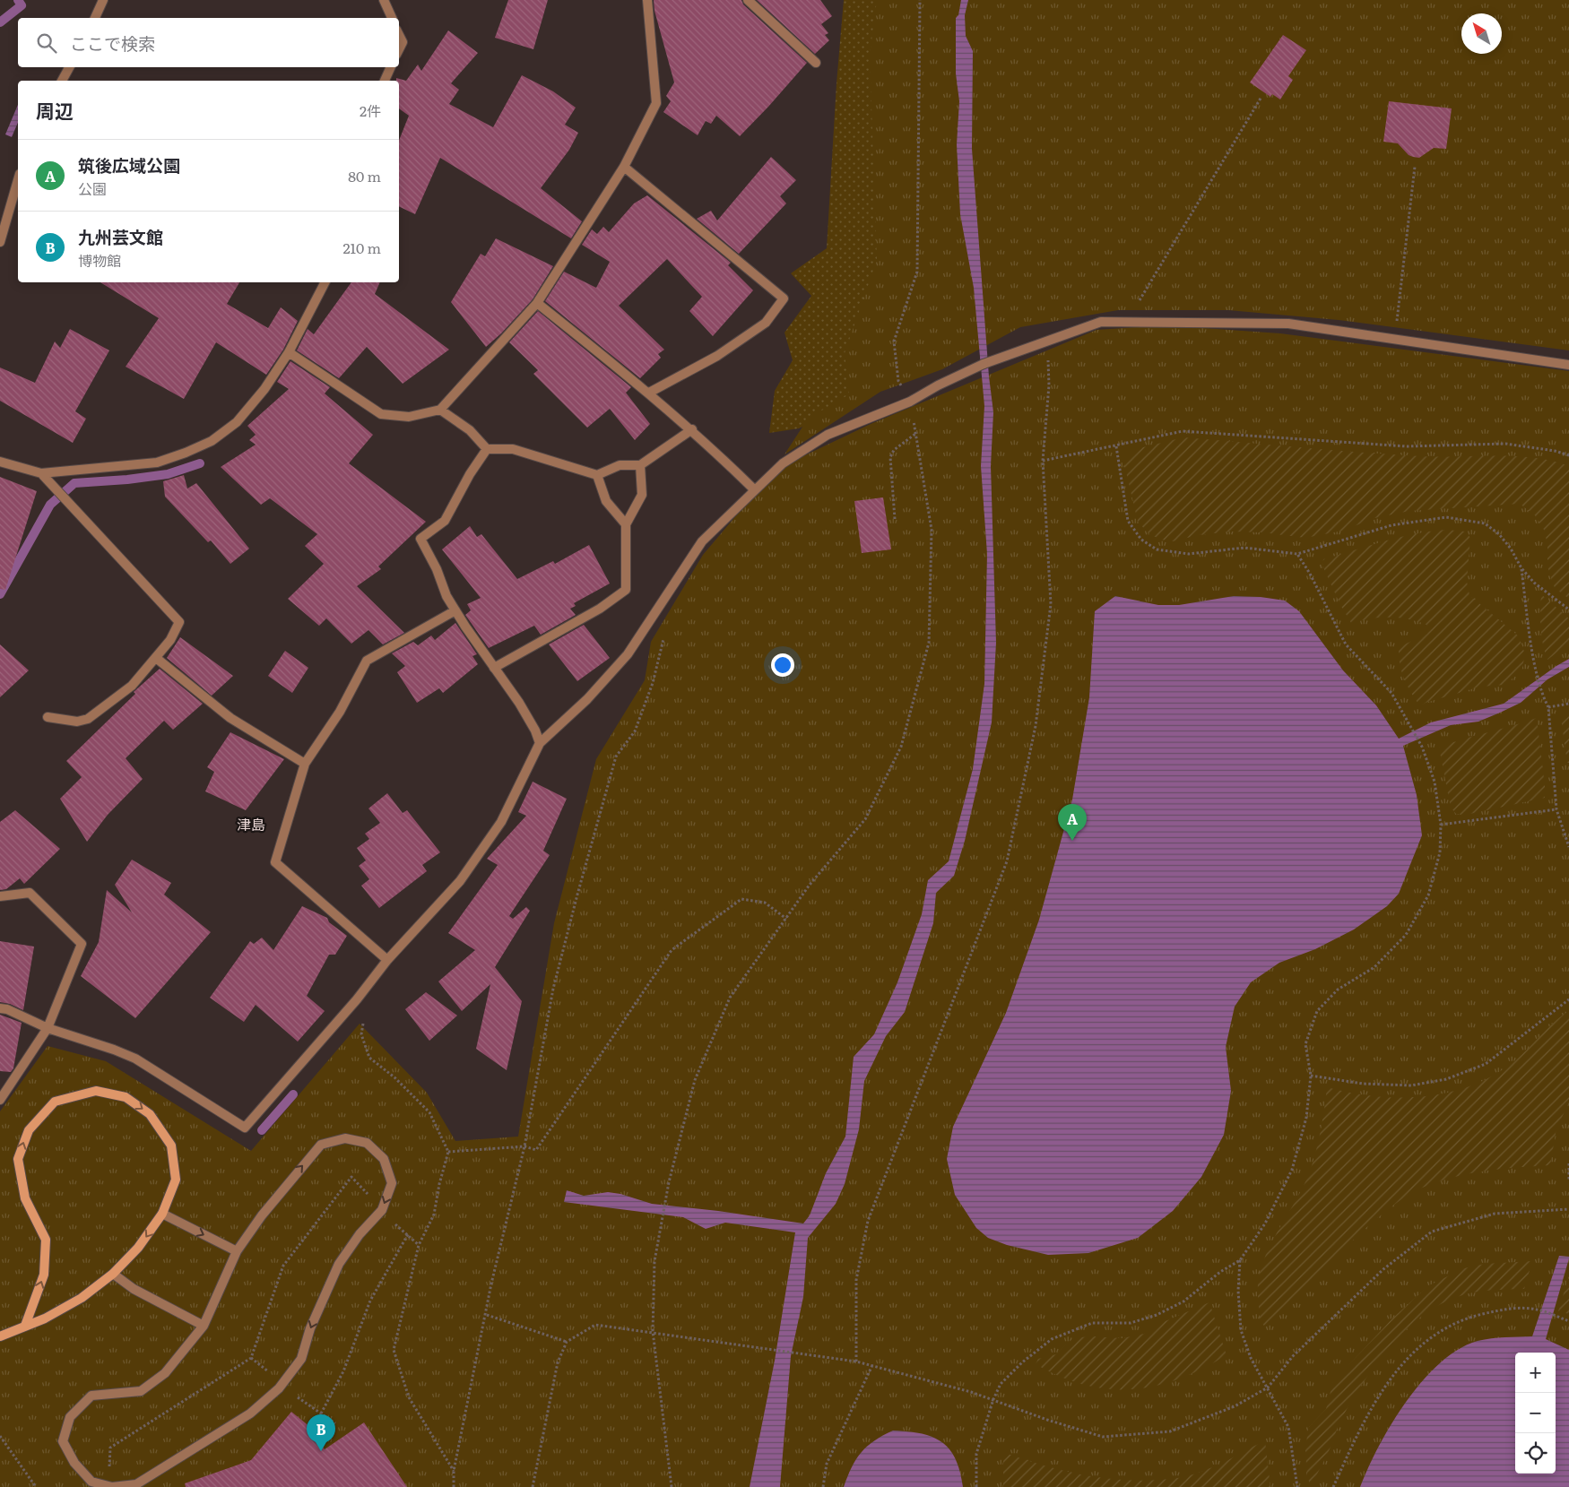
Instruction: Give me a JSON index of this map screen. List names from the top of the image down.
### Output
{
  "districts": ["津島"],
  "north": "top left",
  "page": {
    "search": "ここで検索",
    "heading": ["周辺", "2件"],
    "list": [
      {
        "mark": "A",
        "name": "筑後広域公園",
        "note": "公園",
        "value": "80 m"
      },
      {
        "mark": "B",
        "name": "九州芸文館",
        "note": "博物館",
        "value": "210 m"
      }
    ],
    "pins": ["A", "B"],
    "map_buttons": ["+", "−"]
  }
}
